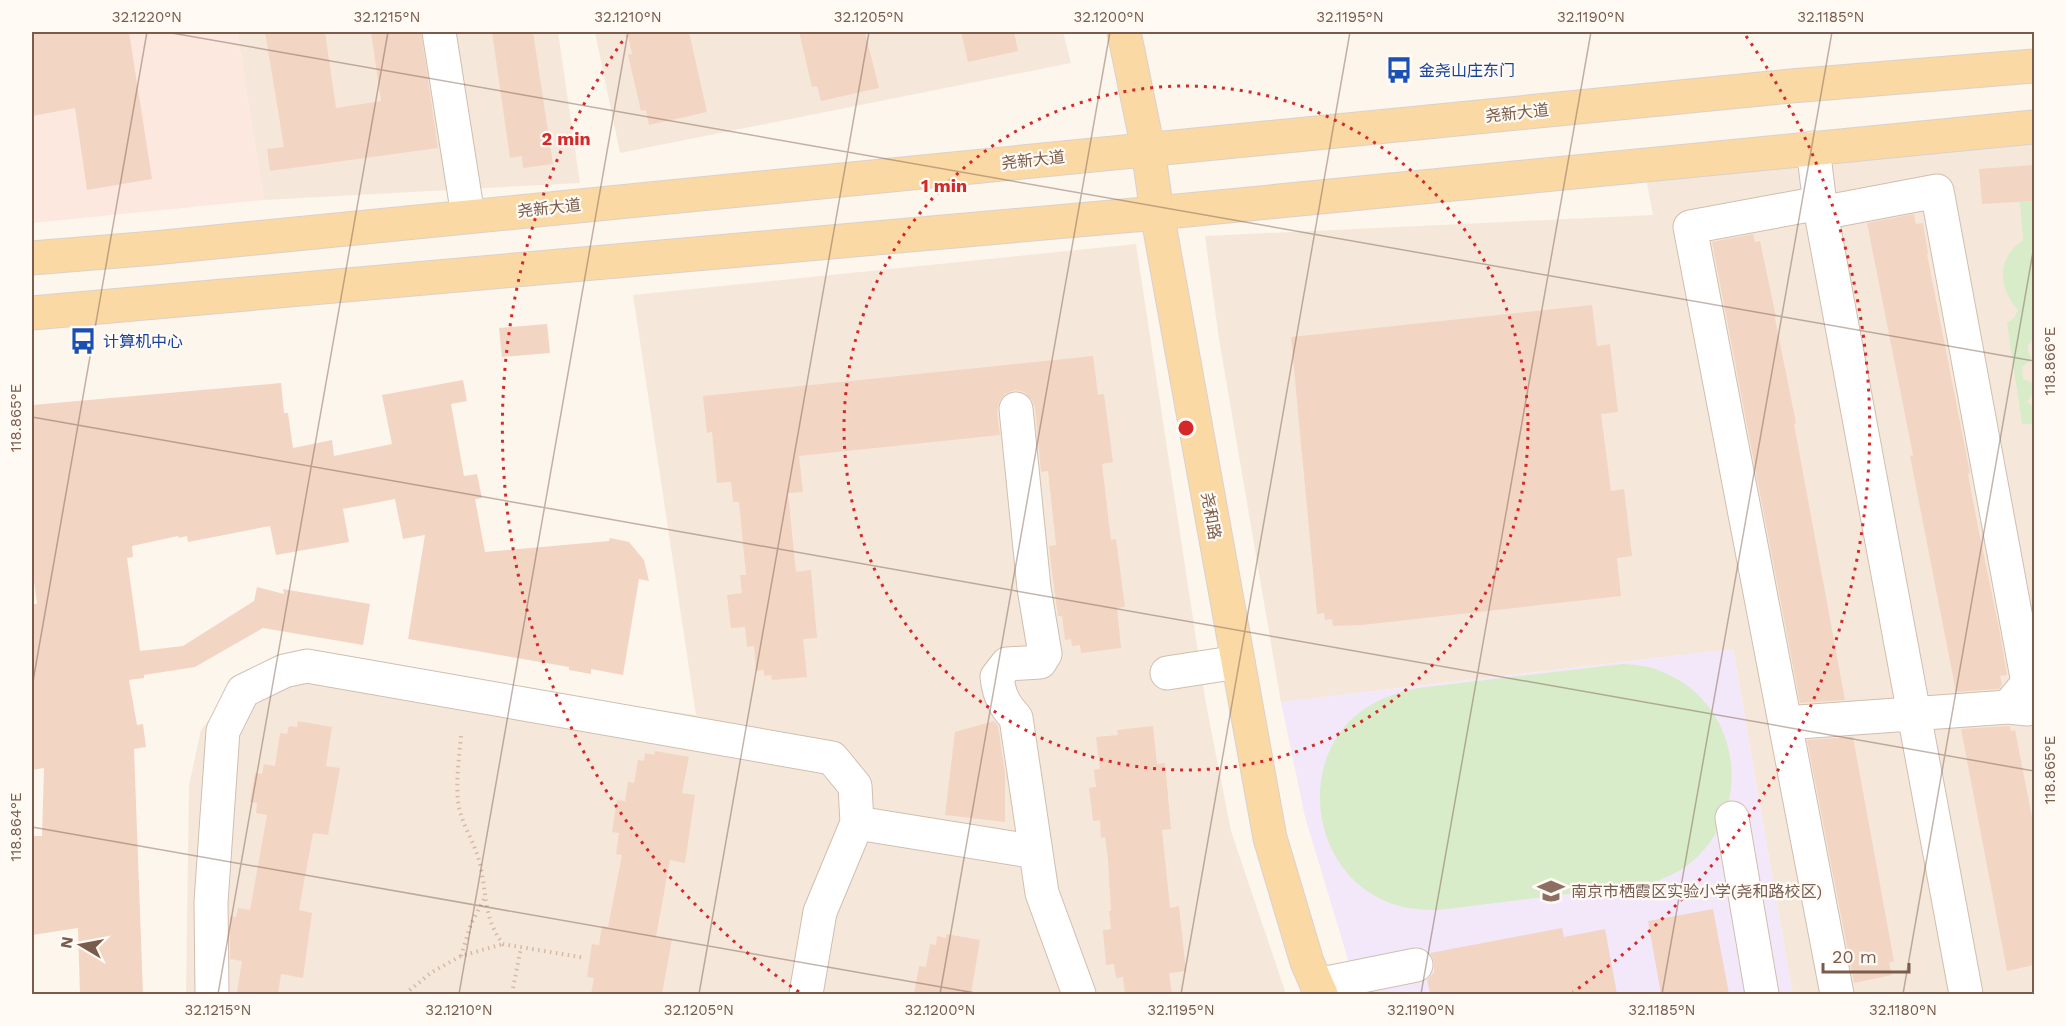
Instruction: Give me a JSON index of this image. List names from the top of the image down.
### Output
{
  "streets": {
    "main road": ["尧新大道", "尧和路"]
  },
  "crossings": [
    ["尧新大道", "尧和路"]
  ],
  "places": {
    "bus stop": ["金尧山庄东门", "计算机中心"],
    "school or university": ["南京市栖霞区实验小学(尧和路校区)"]
  },
  "scale_bar": "20 m",
  "north": "left",
  "coordinates": [
    "32.1220°N",
    "32.1215°N",
    "32.1210°N",
    "32.1205°N",
    "32.1200°N",
    "32.1195°N",
    "32.1190°N",
    "32.1185°N",
    "118.866°E",
    "118.865°E",
    "118.864°E",
    "32.1180°N"
  ],
  "rings": ["2 min", "1 min"]
}
